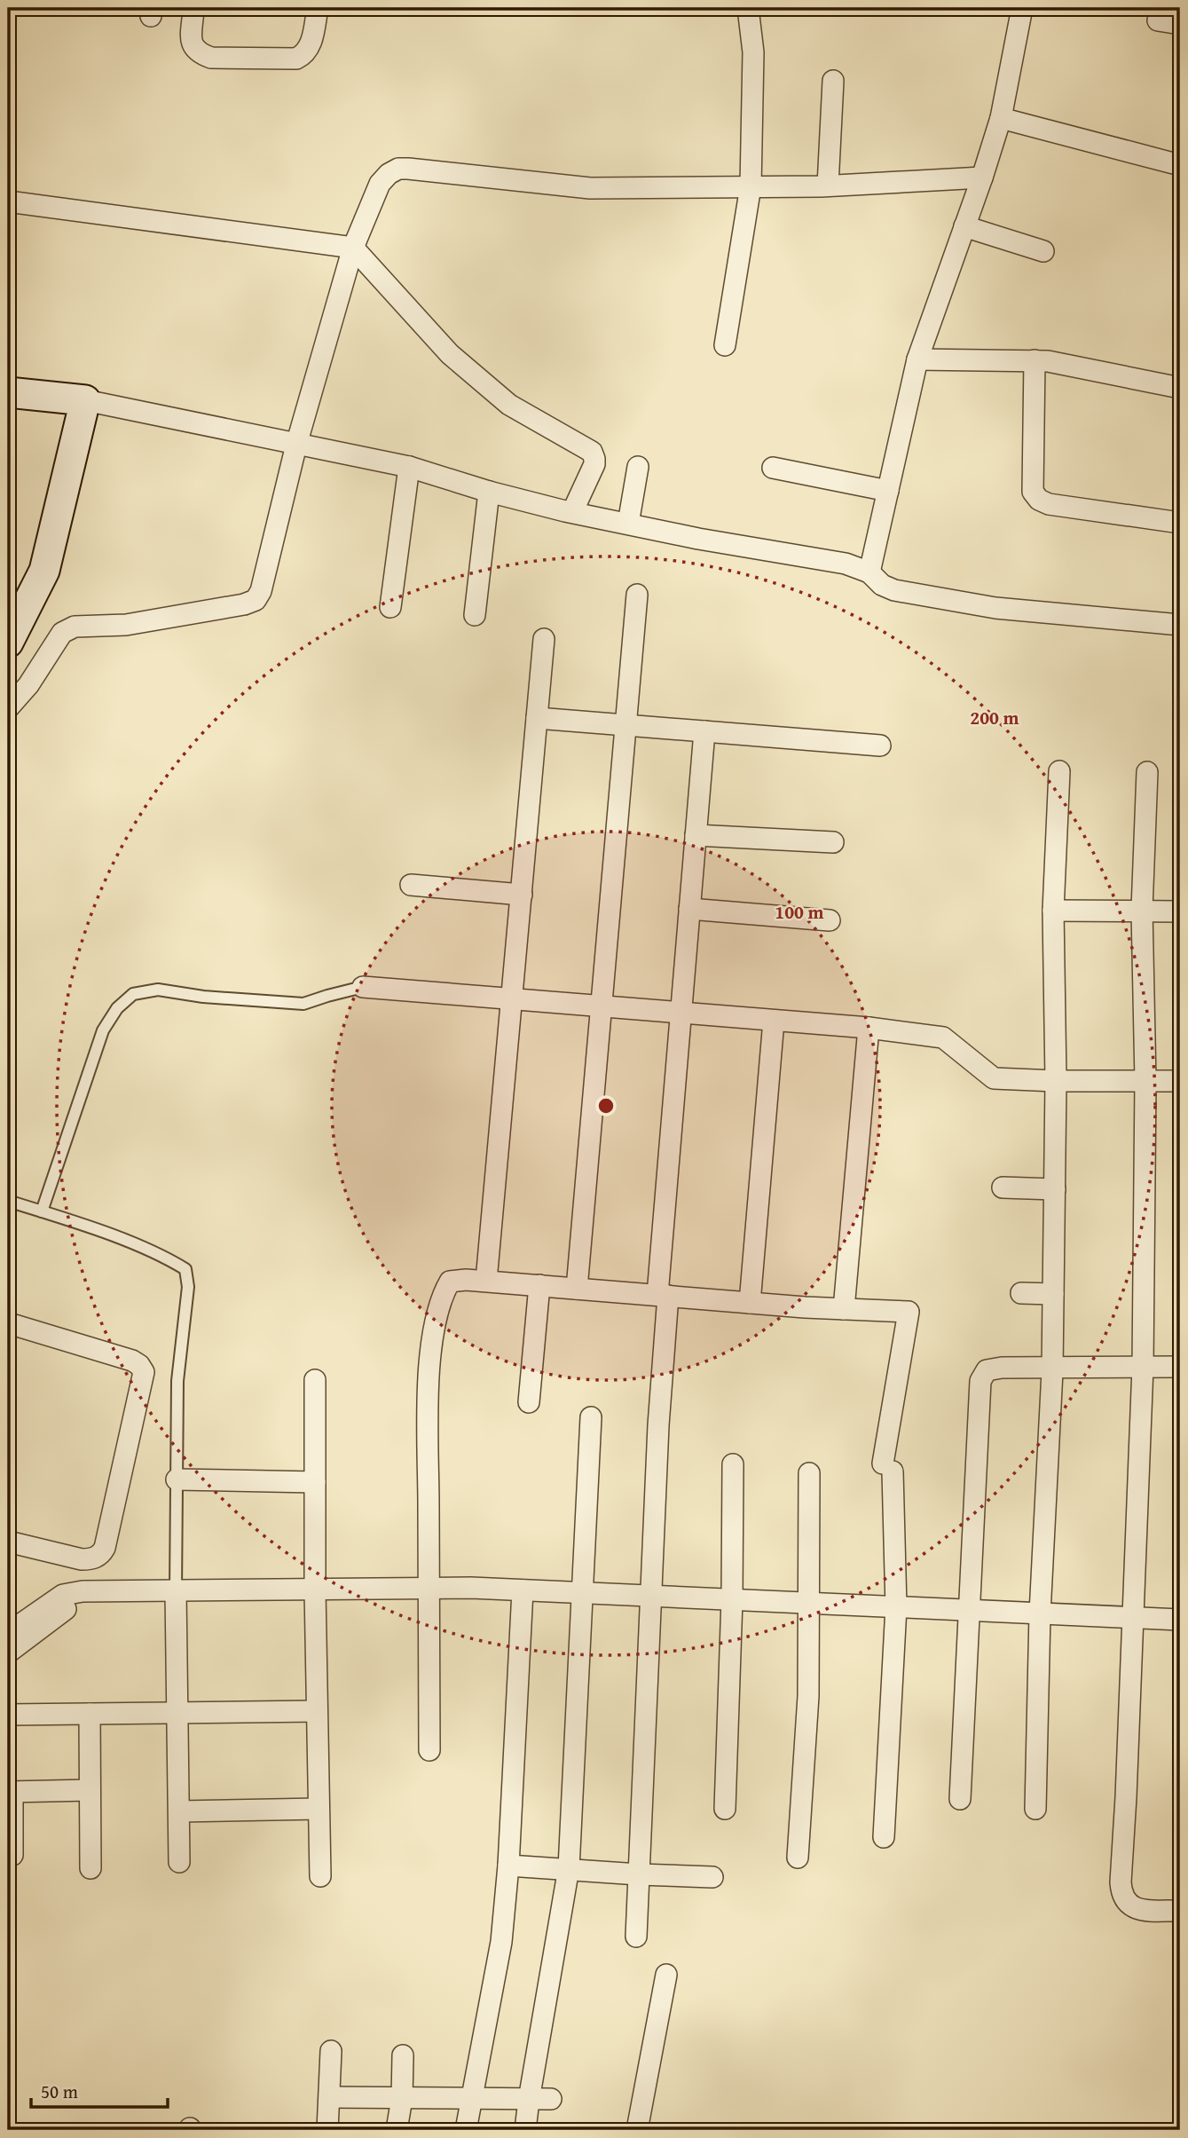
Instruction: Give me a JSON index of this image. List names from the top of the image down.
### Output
{
  "scale_bar": "50 m",
  "rings": ["200 m", "100 m"]
}
